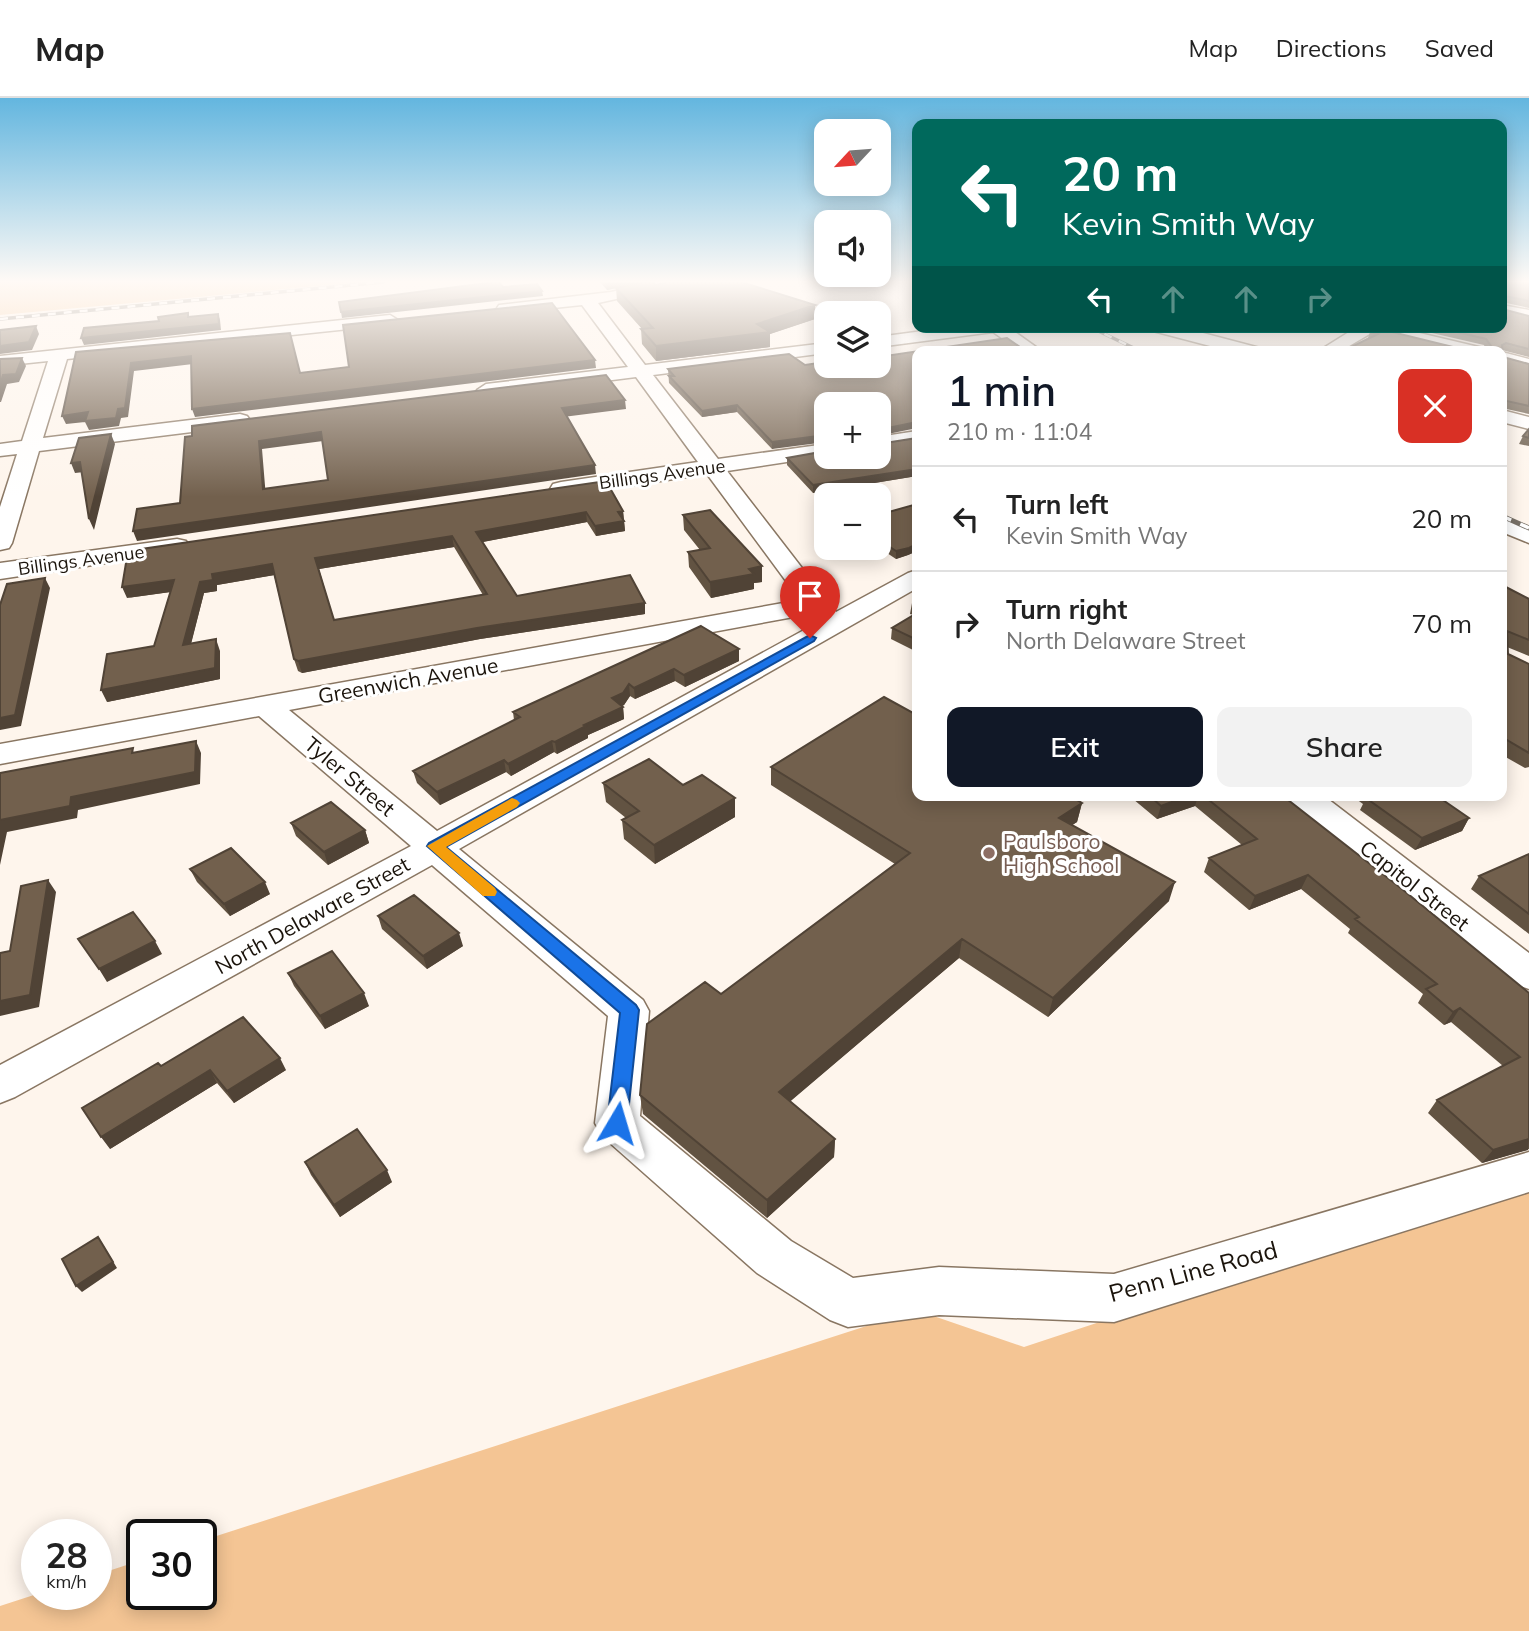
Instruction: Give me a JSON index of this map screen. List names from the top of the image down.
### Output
{
  "streets": {
    "street": [
      "Billings Avenue",
      "Greenwich Avenue",
      "Tyler Street",
      "Capitol Street",
      "North Delaware Street",
      "Penn Line Road"
    ]
  },
  "crossings": [
    ["Greenwich Avenue", "Tyler Street"],
    ["Greenwich Avenue", "North Delaware Street"],
    ["Tyler Street", "North Delaware Street"],
    ["Tyler Street", "Penn Line Road"]
  ],
  "places": ["Paulsboro High School"],
  "north": "bottom left",
  "page": {
    "header": "Map",
    "nav": ["Map", "Directions", "Saved"],
    "map_buttons": ["+", "−"],
    "turn": ["20 m", "Kevin Smith Way"],
    "heading": ["1 min", "210 m · 11:04"],
    "list": [
      {
        "name": "Turn left",
        "note": "Kevin Smith Way",
        "value": "20 m"
      },
      {
        "name": "Turn right",
        "note": "North Delaware Street",
        "value": "70 m"
      }
    ],
    "buttons": ["Exit", "Share"],
    "speed": "28 km/h",
    "limit": "30"
  }
}
